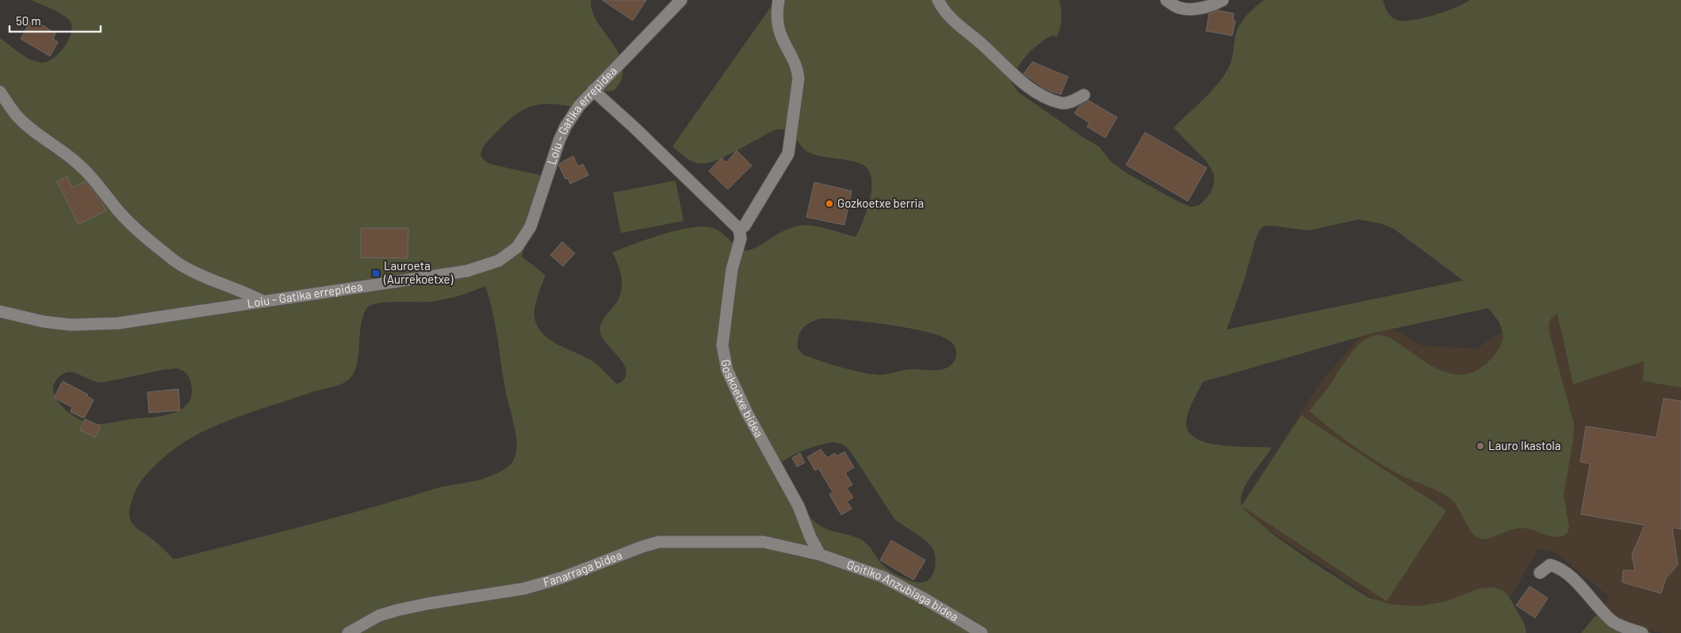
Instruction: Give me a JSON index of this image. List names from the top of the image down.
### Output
{
  "streets": {
    "street": [
      "Loiu - Gatika errepidea",
      "Goskoetxe bidea",
      "Fanarraga bidea",
      "Goitiko Anzubiaga bidea"
    ]
  },
  "crossings": [
    ["Goskoetxe bidea", "Fanarraga bidea"],
    ["Goskoetxe bidea", "Goitiko Anzubiaga bidea"],
    ["Fanarraga bidea", "Goitiko Anzubiaga bidea"]
  ],
  "places": {
    "other": ["Gozkoetxe berria", "Lauro Ikastola"],
    "transit": ["Lauroeta (Aurrekoetxe)"]
  },
  "scale_bar": "50 m"
}
